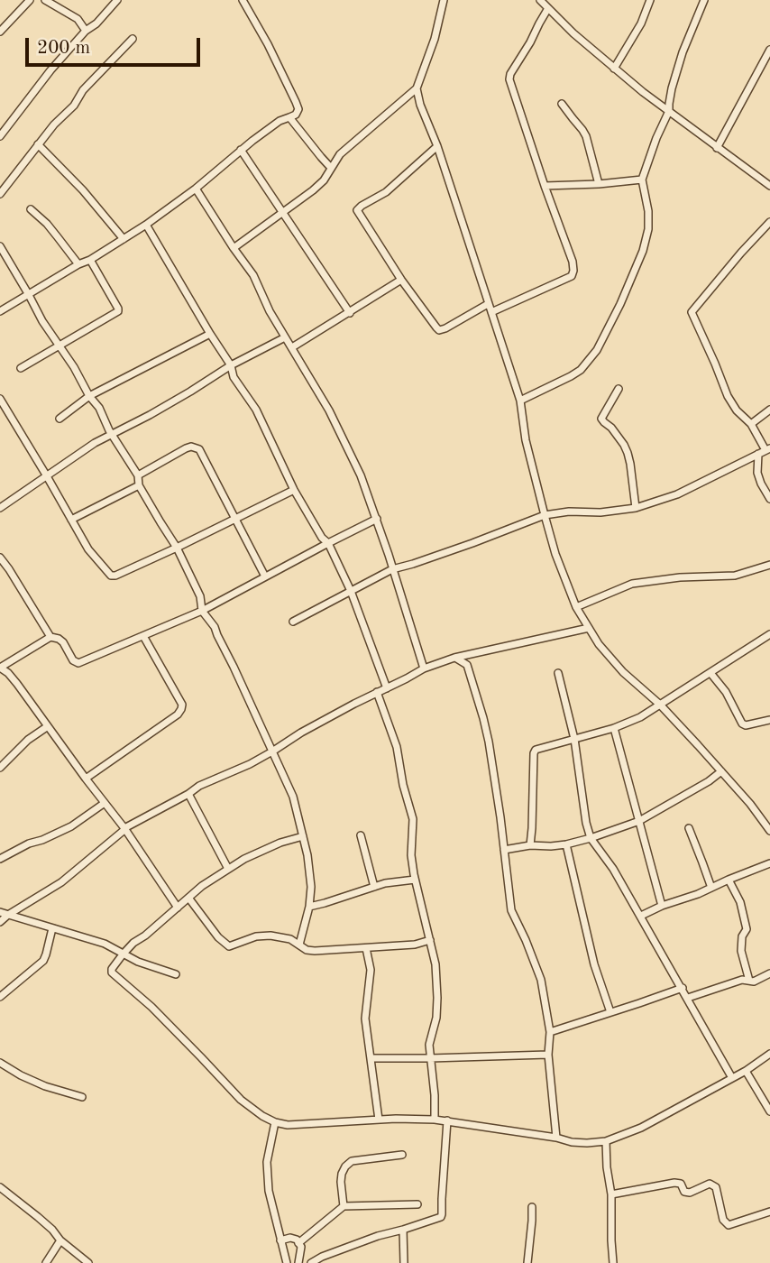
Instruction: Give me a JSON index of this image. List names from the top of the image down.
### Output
{
  "scale_bar": "200 m"
}
